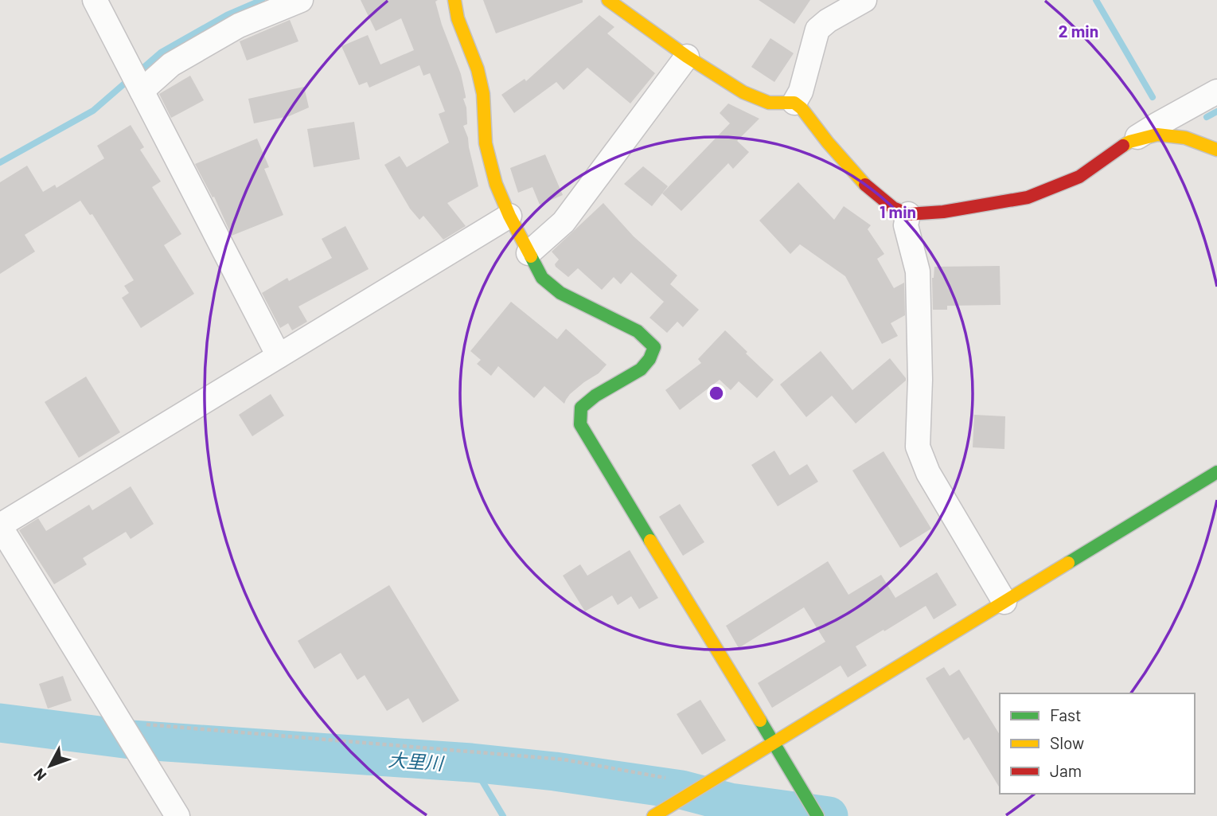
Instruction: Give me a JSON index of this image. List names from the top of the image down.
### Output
{
  "water": ["大里川"],
  "legend": ["Fast", "Slow", "Jam"],
  "north": "bottom left",
  "rings": ["2 min", "1 min"]
}
